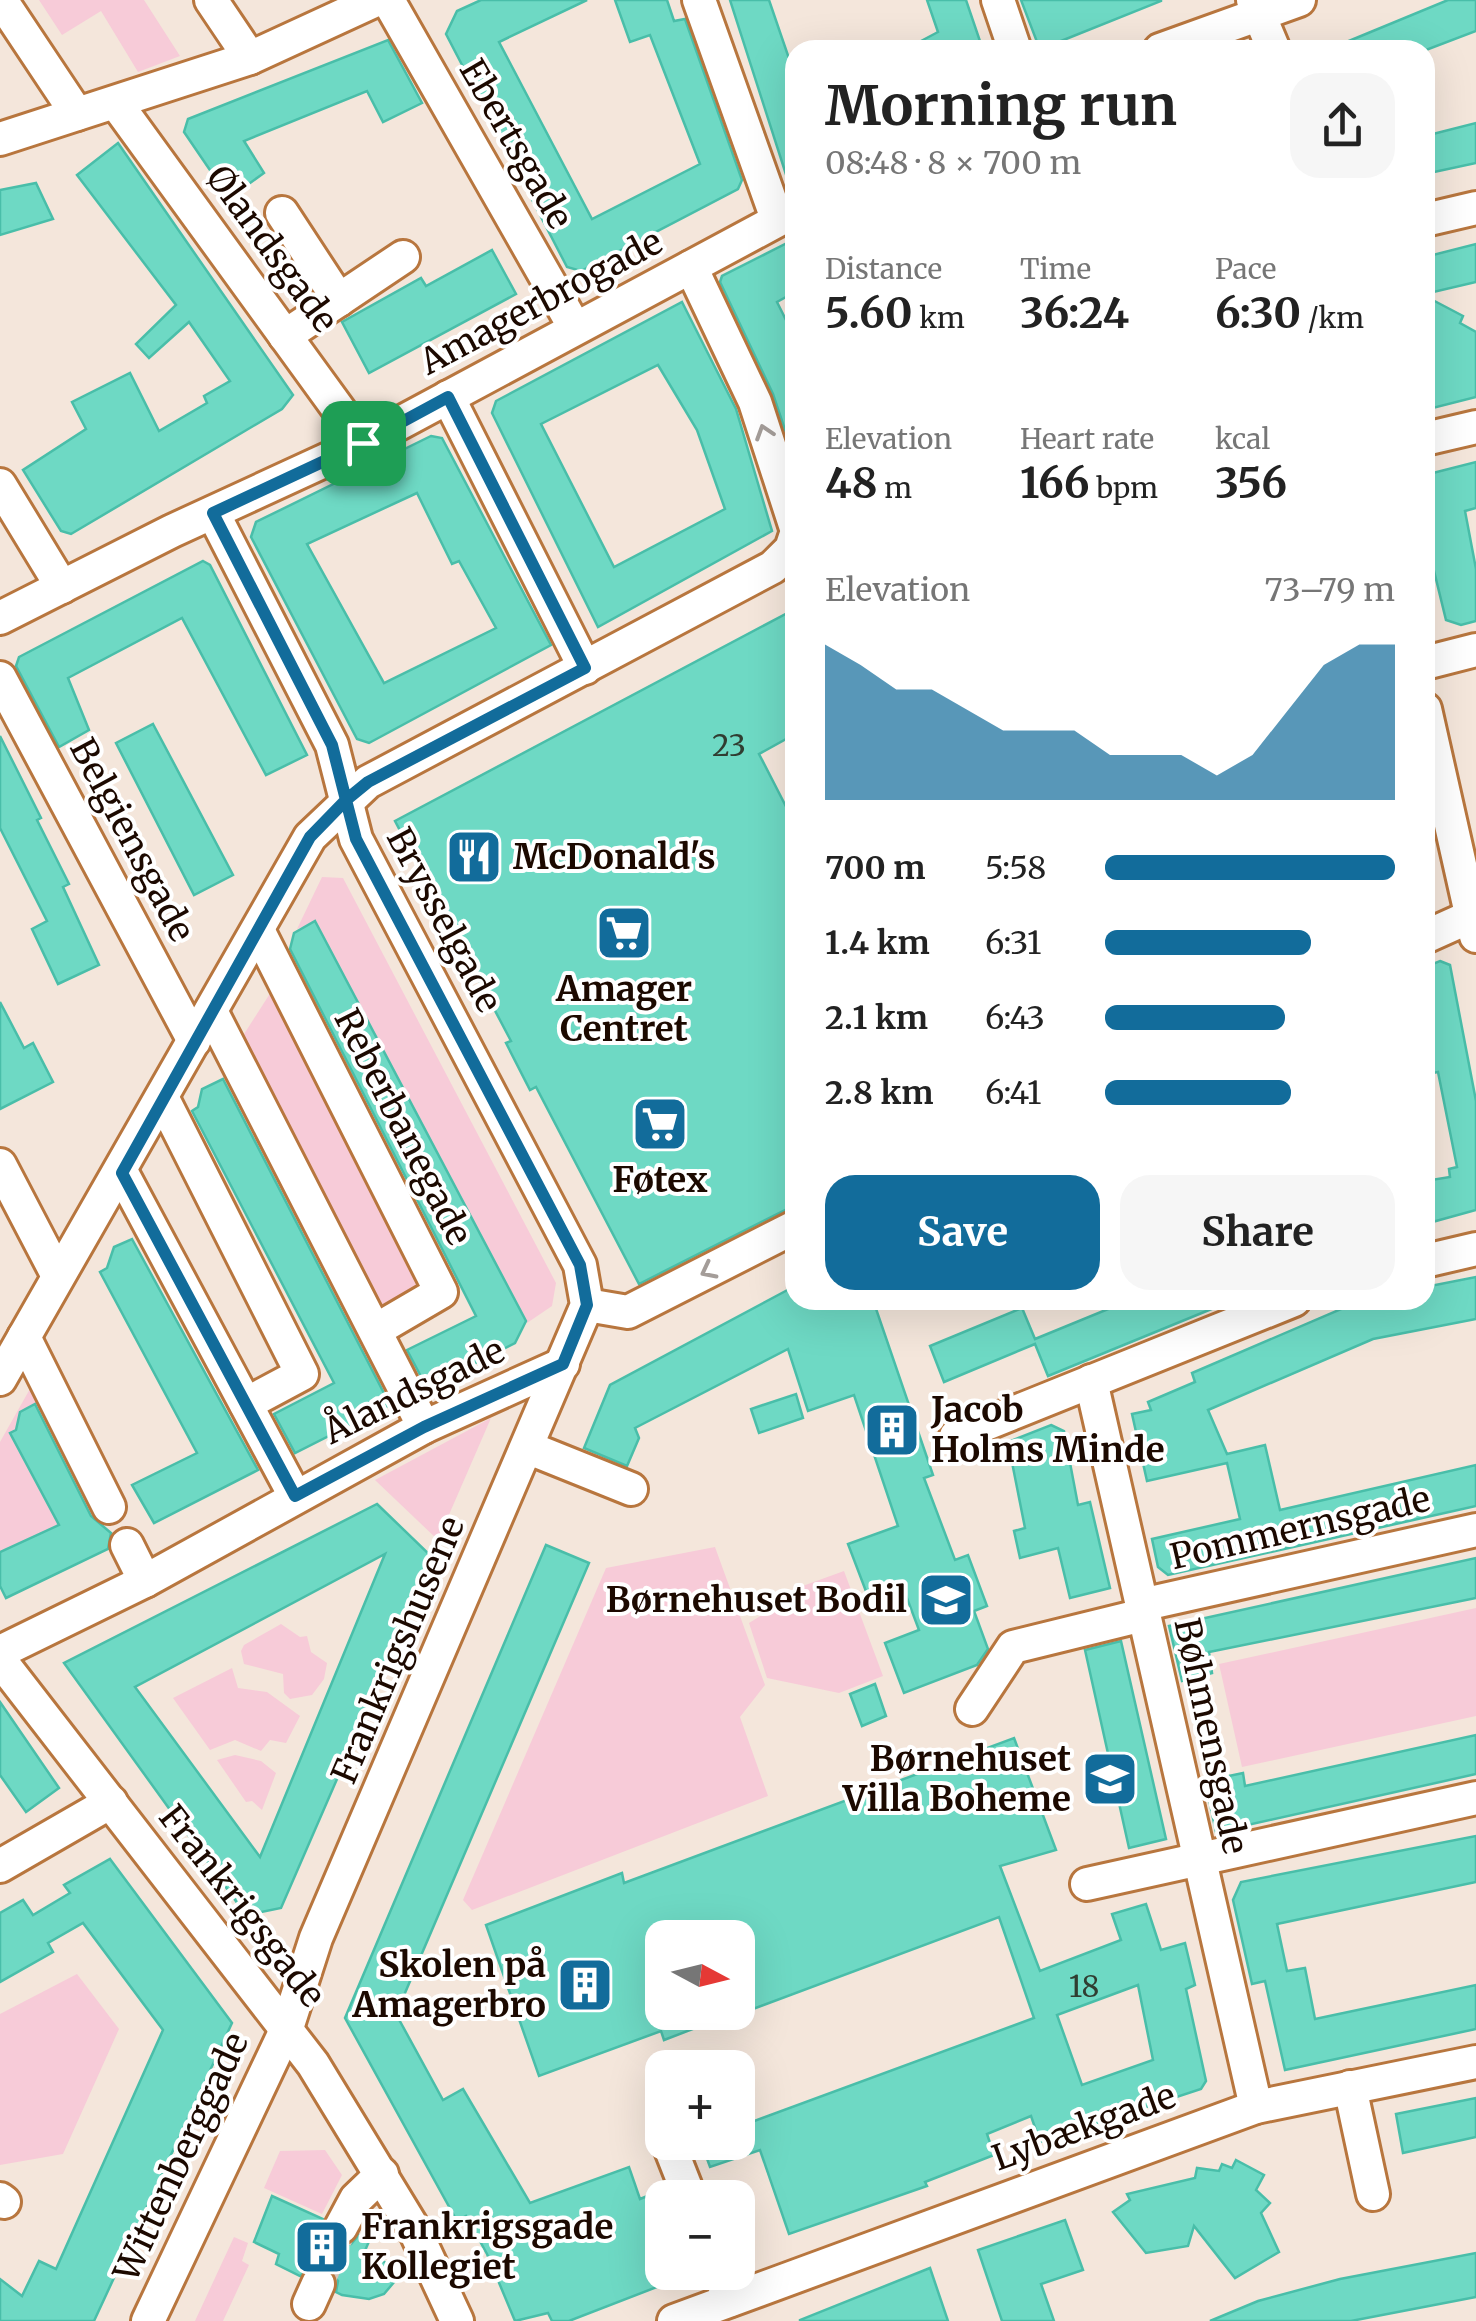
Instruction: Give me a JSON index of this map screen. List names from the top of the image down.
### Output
{
  "streets": {
    "street": [
      "Ebertsgade",
      "Ølandsgade",
      "Amagerbrogade",
      "Belgiensgade",
      "Brysselgade",
      "Reberbanegade",
      "Ålandsgade",
      "Pommernsgade",
      "Frankrigshusene",
      "Bøhmensgade",
      "Frankrigsgade",
      "Lybækgade",
      "Wittenberggade"
    ]
  },
  "crossings": [
    ["Ebertsgade", "Amagerbrogade"],
    ["Ølandsgade", "Amagerbrogade"],
    ["Amagerbrogade", "Brysselgade"],
    ["Brysselgade", "Frankrigshusene"],
    ["Ålandsgade", "Frankrigshusene"],
    ["Pommernsgade", "Bøhmensgade"],
    ["Frankrigshusene", "Frankrigsgade"],
    ["Frankrigshusene", "Wittenberggade"],
    ["Bøhmensgade", "Lybækgade"],
    ["Frankrigsgade", "Wittenberggade"]
  ],
  "places": {
    "restaurant": ["McDonald's"],
    "supermarket": ["Amager Centret", "Føtex"],
    "building": ["Jacob Holms Minde", "Skolen på Amagerbro", "Frankrigsgade Kollegiet"],
    "school or university": ["Børnehuset Bodil", "Børnehuset Villa Boheme"]
  },
  "house_numbers": ["23", "18"],
  "north": "right",
  "page": {
    "heading": ["Morning run", "08:48 · 8 × 700 m"],
    "stats": [
      ["Distance", "5.60 km"],
      ["Time", "36:24"],
      ["Pace", "6:30 /km"],
      ["Elevation", "48 m"],
      ["Heart rate", "166 bpm"],
      ["kcal", "356"]
    ],
    "chart": ["Elevation", "73–79 m"],
    "list": [
      {
        "name": "700 m",
        "note": "5:58"
      },
      {
        "name": "1.4 km",
        "note": "6:31"
      },
      {
        "name": "2.1 km",
        "note": "6:43"
      },
      {
        "name": "2.8 km",
        "note": "6:41"
      }
    ],
    "buttons": ["Save", "Share"],
    "map_buttons": ["+", "−"]
  }
}
